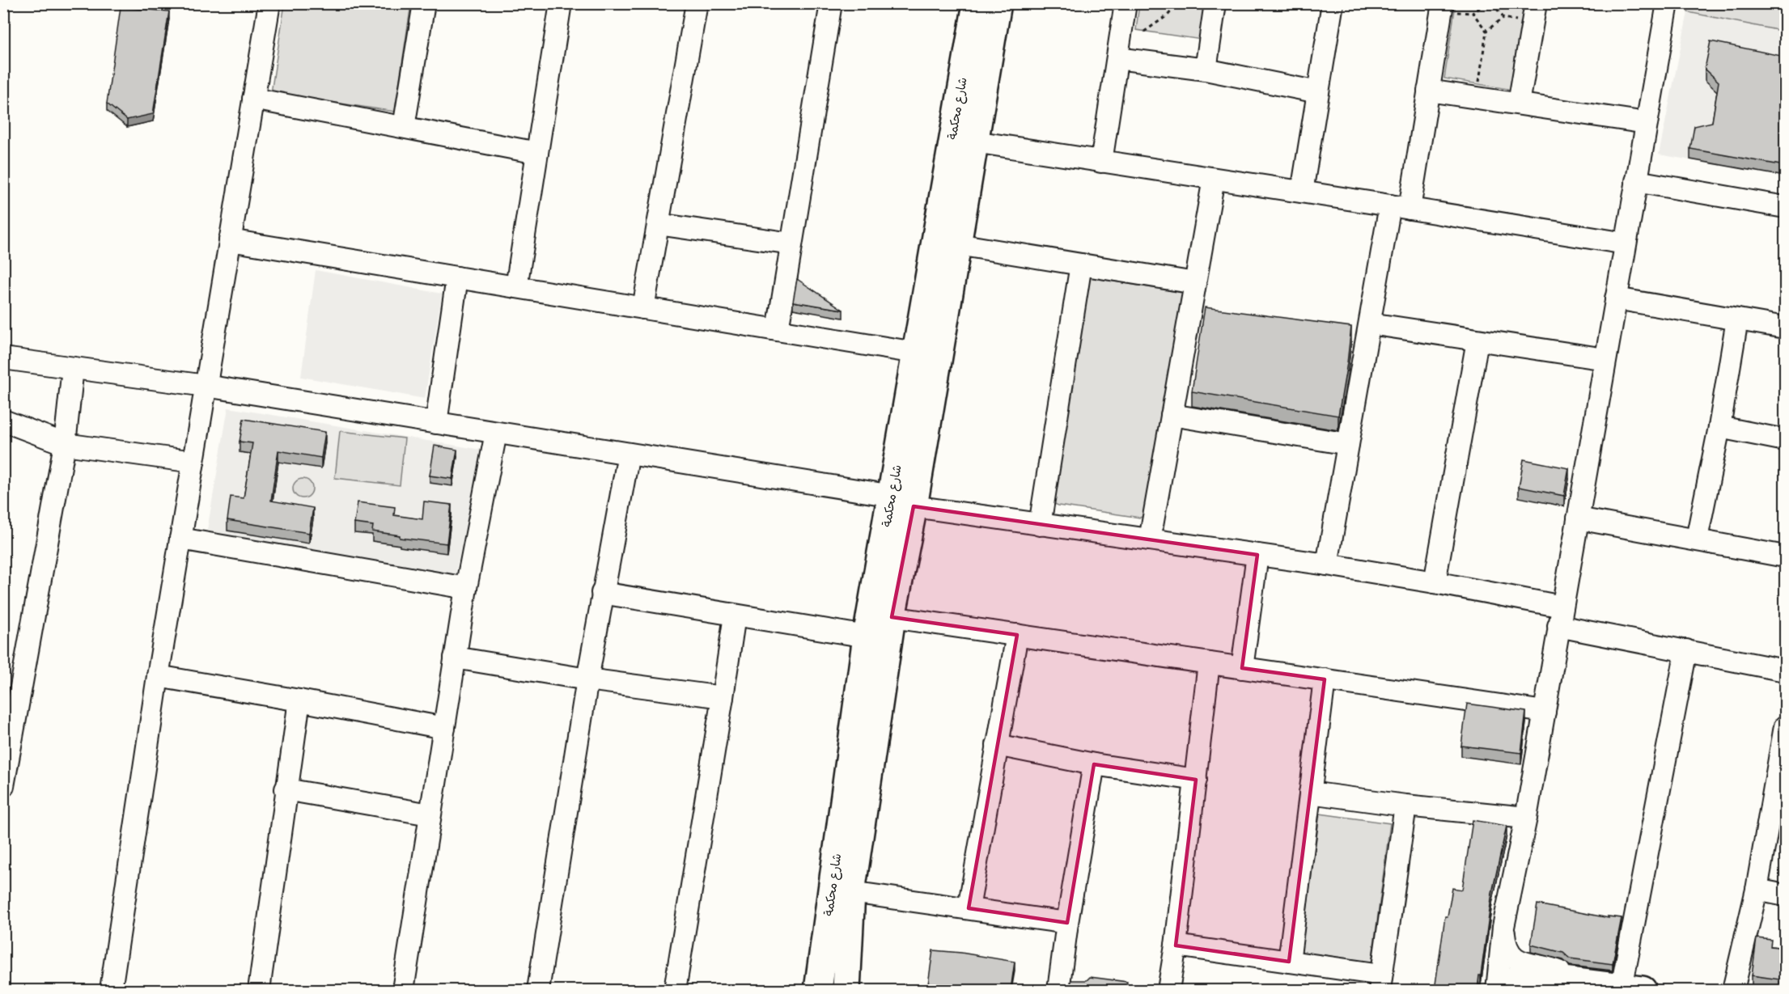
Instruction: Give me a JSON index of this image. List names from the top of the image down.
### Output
{
  "streets": {
    "main road": ["شارع محكمة"]
  }
}
